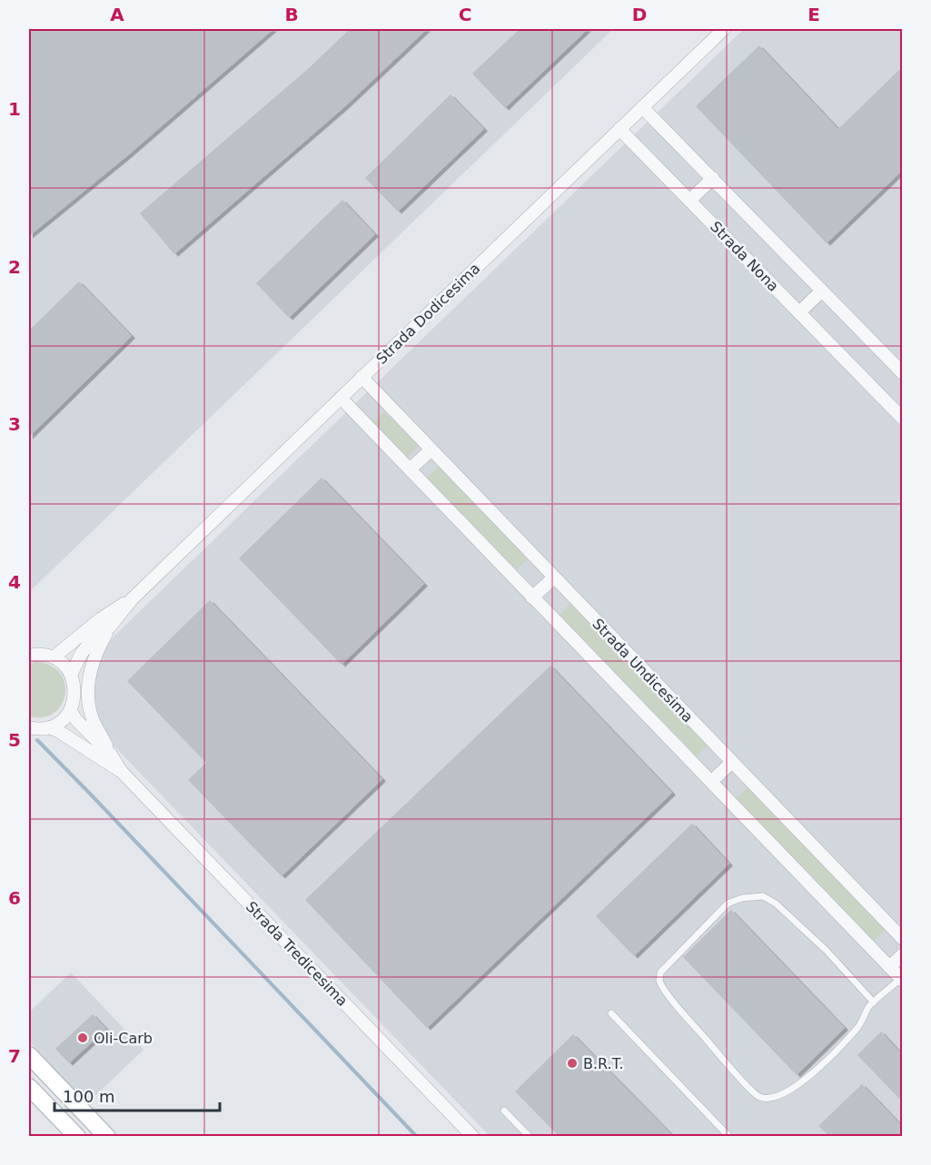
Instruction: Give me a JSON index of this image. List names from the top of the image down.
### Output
{
  "streets": {
    "street": [
      "Strada Nona",
      "Strada Dodicesima",
      "Strada Undicesima",
      "Strada Tredicesima"
    ]
  },
  "crossings": [
    ["Strada Nona", "Strada Dodicesima"],
    ["Strada Dodicesima", "Strada Undicesima"]
  ],
  "places": ["Oli-Carb", "B.R.T."],
  "scale_bar": "100 m",
  "grid": {
    "columns": [
      "A",
      "B",
      "C",
      "D",
      "E"
    ],
    "rows": [
      "1",
      "2",
      "3",
      "4",
      "5",
      "6",
      "7"
    ]
  }
}
